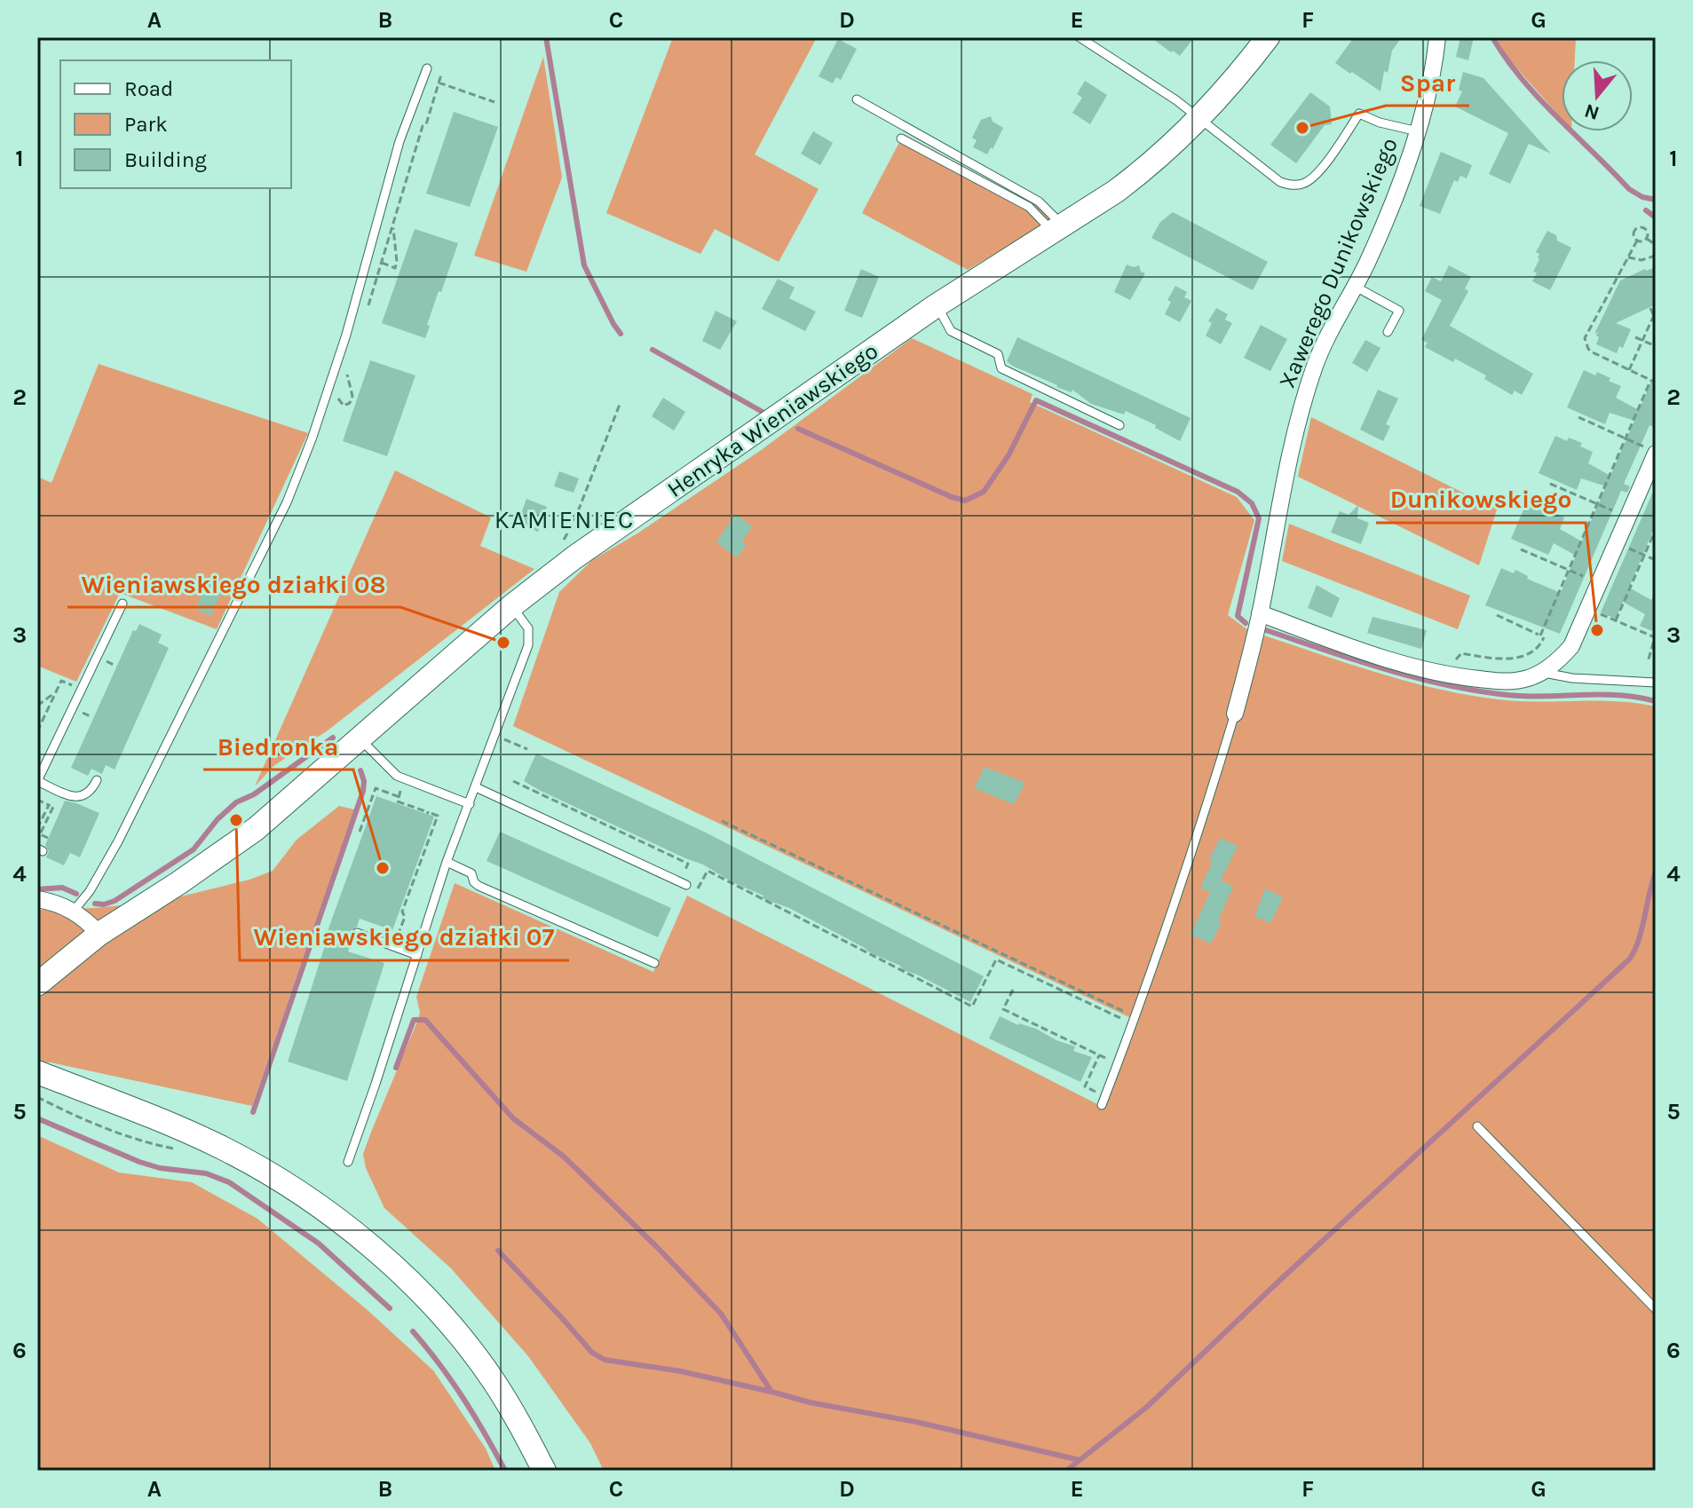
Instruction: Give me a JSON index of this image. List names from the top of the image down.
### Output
{
  "streets": {
    "street": ["Xawerego Dunikowskiego", "Henryka Wieniawskiego"]
  },
  "districts": ["KAMIENIEC"],
  "places": [
    "Spar",
    "Dunikowskiego",
    "Wieniawskiego działki 08",
    "Wieniawskiego działki 07",
    "Biedronka"
  ],
  "legend": ["Road", "Park", "Building"],
  "north": "bottom",
  "grid": {
    "columns": [
      "A",
      "B",
      "C",
      "D",
      "E",
      "F",
      "G"
    ],
    "rows": [
      "1",
      "2",
      "3",
      "4",
      "5",
      "6"
    ]
  }
}
